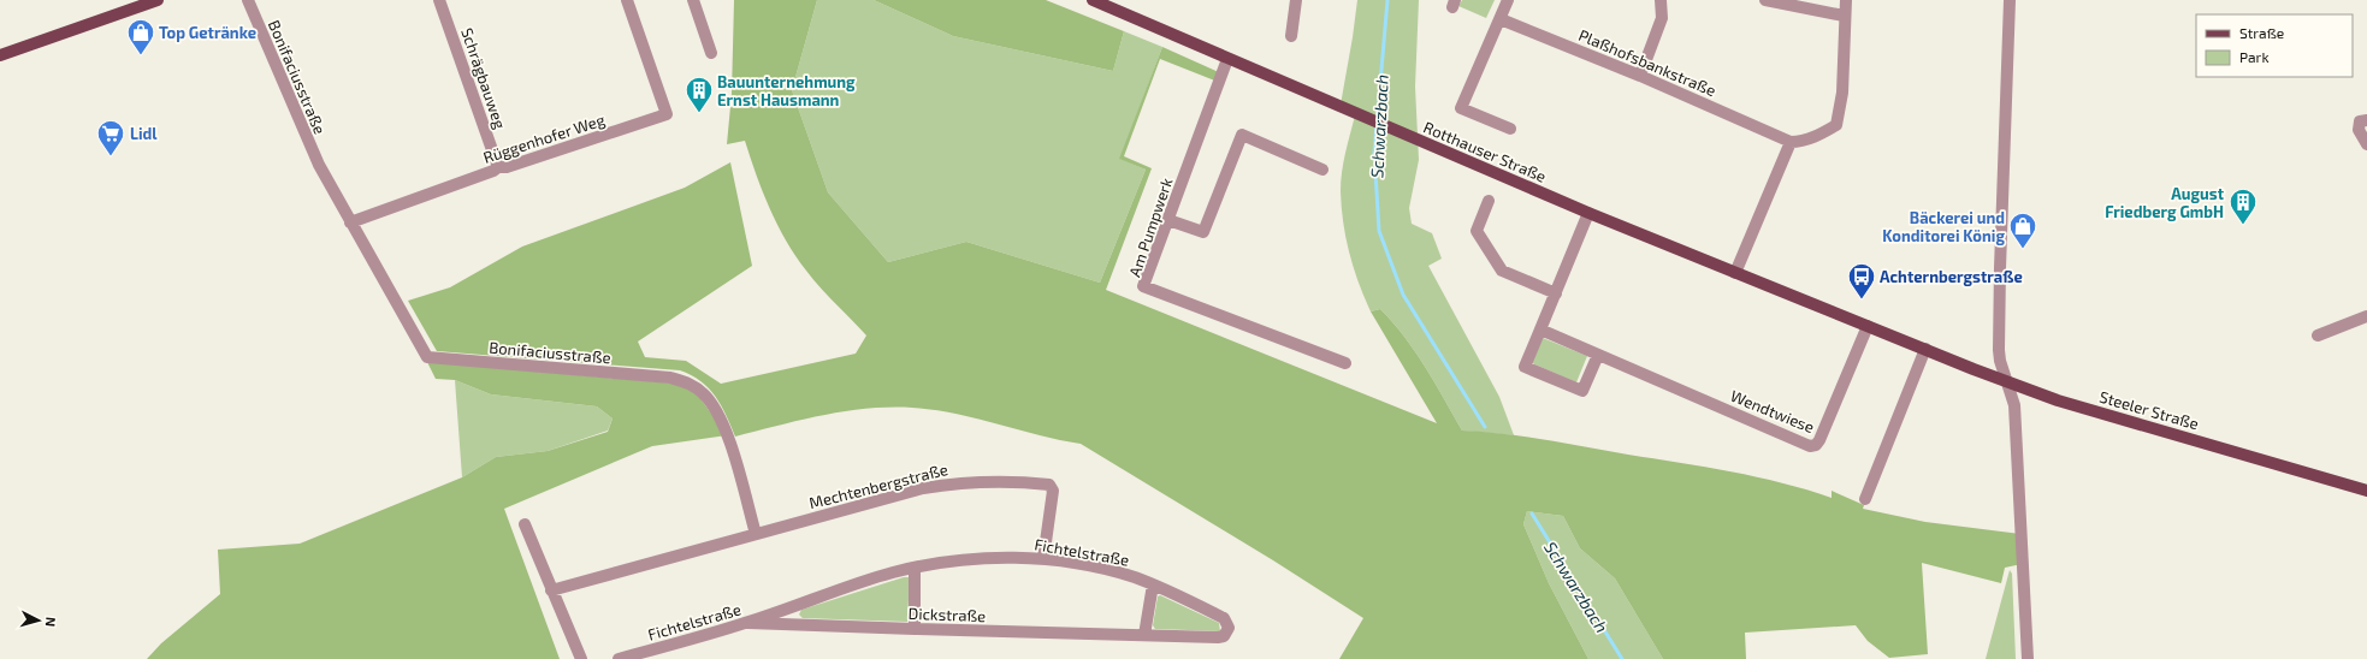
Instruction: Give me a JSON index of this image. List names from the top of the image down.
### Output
{
  "streets": {
    "main road": ["Rotthauser Straße", "Steeler Straße"],
    "street": [
      "Plaßhofsbankstraße",
      "Bonifaciusstraße",
      "Schrägbauweg",
      "Rüggenhofer Weg",
      "Am Pumpwerk",
      "Wendtwiese",
      "Mechtenbergstraße",
      "Fichtelstraße",
      "Dickstraße"
    ]
  },
  "crossings": [
    ["Bonifaciusstraße", "Rüggenhofer Weg"],
    ["Bonifaciusstraße", "Mechtenbergstraße"],
    ["Schrägbauweg", "Rüggenhofer Weg"],
    ["Rotthauser Straße", "Am Pumpwerk"],
    ["Rotthauser Straße", "Steeler Straße"],
    ["Rotthauser Straße", "Wendtwiese"],
    ["Steeler Straße", "Wendtwiese"],
    ["Mechtenbergstraße", "Fichtelstraße"],
    ["Fichtelstraße", "Dickstraße"]
  ],
  "water": ["Schwarzbach"],
  "places": {
    "shop": ["Top Getränke", "Bäckerei und Konditorei König"],
    "building": ["Bauunternehmung Ernst Hausmann", "August Friedberg GmbH"],
    "supermarket": ["Lidl"],
    "bus stop": ["Achternbergstraße"]
  },
  "legend": ["Straße", "Park"],
  "north": "right"
}
